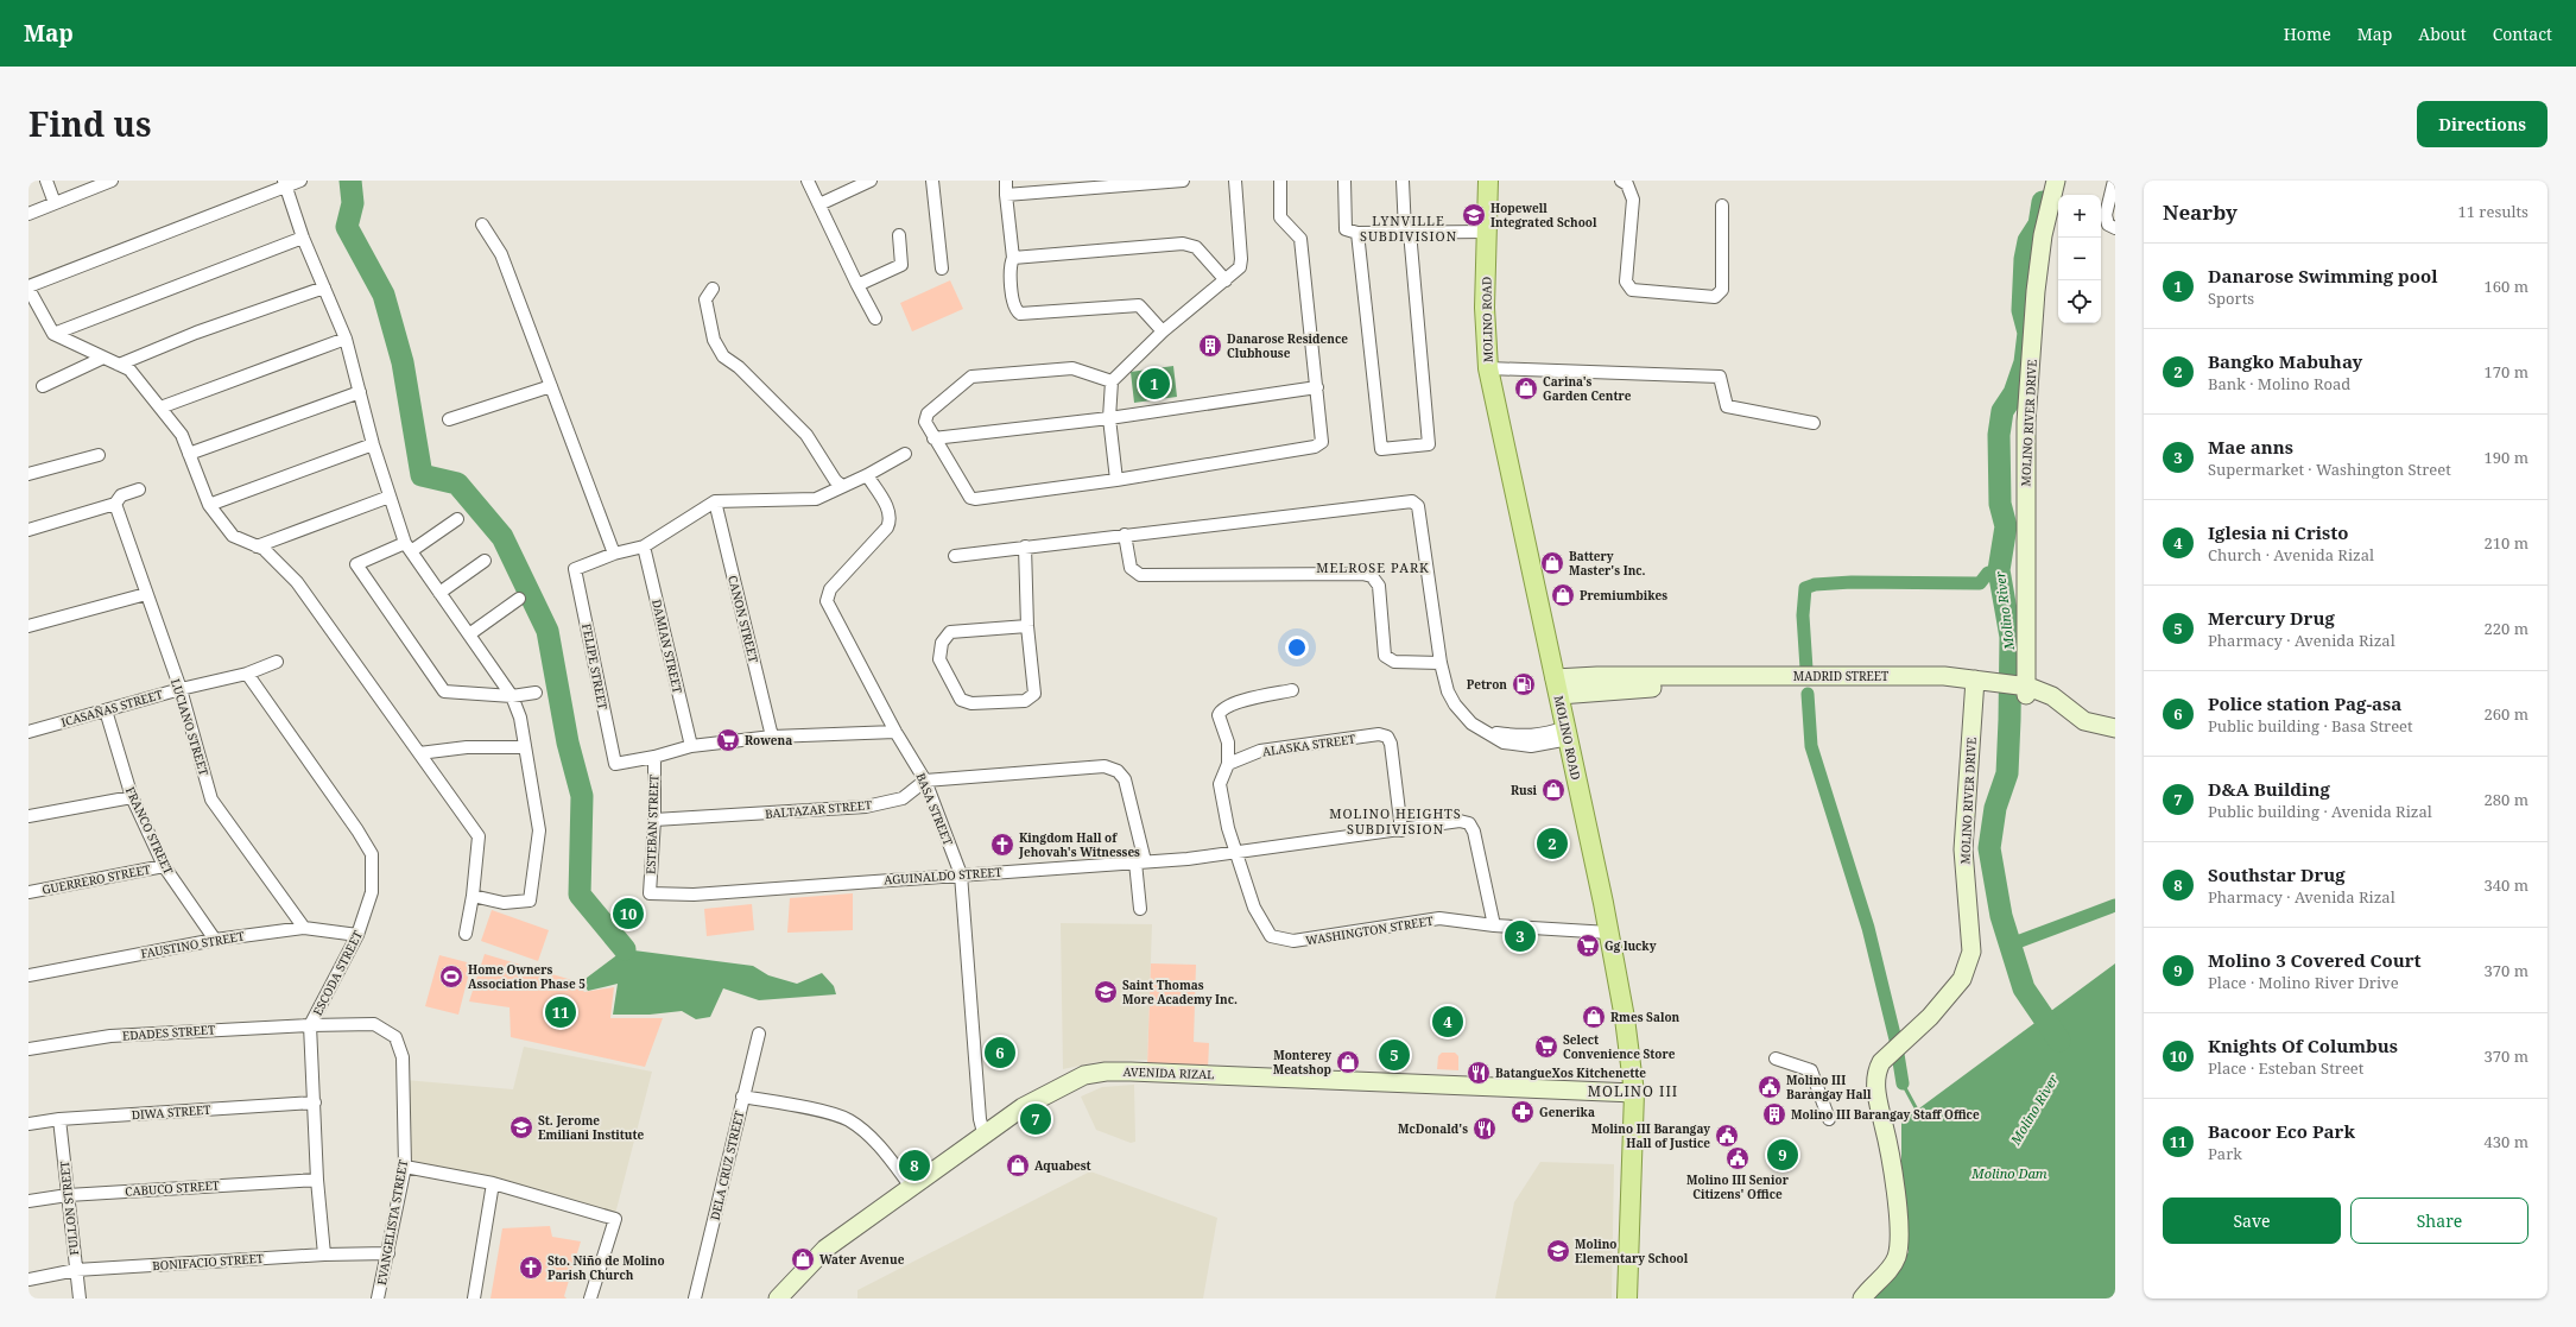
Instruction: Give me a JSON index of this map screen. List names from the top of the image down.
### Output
{
  "streets": {
    "main road": ["MOLINO ROAD"],
    "street": [
      "MOLINO RIVER DRIVE",
      "CANON STREET",
      "DAMIAN STREET",
      "FELIPE STREET",
      "MADRID STREET",
      "ICASAÑAS STREET",
      "LUCIANO STREET",
      "ALASKA STREET",
      "BALTAZAR STREET",
      "BASA STREET",
      "ESTEBAN STREET",
      "FRANCO STREET",
      "AGUINALDO STREET",
      "GUERRERO STREET",
      "WASHINGTON STREET",
      "FAUSTINO STREET",
      "ESCODA STREET",
      "EDADES STREET",
      "AVENIDA RIZAL",
      "DIWA STREET",
      "DELA CRUZ STREET",
      "CABUCO STREET",
      "FULLON STREET",
      "EVANGELISTA STREET",
      "BONIFACIO STREET"
    ]
  },
  "crossings": [
    ["MOLINO ROAD", "MADRID STREET"],
    ["MOLINO ROAD", "WASHINGTON STREET"],
    ["MOLINO ROAD", "AVENIDA RIZAL"],
    ["MOLINO RIVER DRIVE", "MADRID STREET"],
    ["FELIPE STREET", "ESTEBAN STREET"],
    ["ICASAÑAS STREET", "LUCIANO STREET"],
    ["ICASAÑAS STREET", "FRANCO STREET"],
    ["ICASAÑAS STREET", "ESCODA STREET"],
    ["LUCIANO STREET", "FAUSTINO STREET"],
    ["ALASKA STREET", "AGUINALDO STREET"],
    ["BALTAZAR STREET", "BASA STREET"],
    ["BALTAZAR STREET", "ESTEBAN STREET"],
    ["BASA STREET", "AGUINALDO STREET"],
    ["BASA STREET", "AVENIDA RIZAL"],
    ["ESTEBAN STREET", "AGUINALDO STREET"],
    ["FRANCO STREET", "GUERRERO STREET"],
    ["FRANCO STREET", "FAUSTINO STREET"],
    ["AGUINALDO STREET", "WASHINGTON STREET"],
    ["FAUSTINO STREET", "ESCODA STREET"],
    ["ESCODA STREET", "EDADES STREET"],
    ["ESCODA STREET", "DIWA STREET"],
    ["ESCODA STREET", "CABUCO STREET"],
    ["ESCODA STREET", "EVANGELISTA STREET"],
    ["ESCODA STREET", "BONIFACIO STREET"],
    ["EDADES STREET", "EVANGELISTA STREET"],
    ["DIWA STREET", "FULLON STREET"],
    ["CABUCO STREET", "FULLON STREET"],
    ["FULLON STREET", "BONIFACIO STREET"],
    ["EVANGELISTA STREET", "BONIFACIO STREET"]
  ],
  "districts": [
    "LYNVILLE SUBDIVISION",
    "MELROSE PARK",
    "MOLINO HEIGHTS SUBDIVISION",
    "MOLINO III"
  ],
  "water": ["Molino River", "Molino Dam"],
  "places": {
    "school or university": [
      "Hopewell Integrated School",
      "Saint Thomas More Academy Inc.",
      "St. Jerome Emiliani Institute",
      "Molino Elementary School"
    ],
    "building": ["Danarose Residence Clubhouse", "Molino III Barangay Staff Office"],
    "shop": [
      "Carina's Garden Centre",
      "Battery Master's Inc.",
      "Premiumbikes",
      "Rusi",
      "Rmes Salon",
      "Monterey Meatshop",
      "Aquabest",
      "Water Avenue"
    ],
    "fuel station": ["Petron"],
    "supermarket": ["Rowena", "Gg lucky", "Select Convenience Store"],
    "church": ["Kingdom Hall of Jehovah's Witnesses", "Sto. Niño de Molino Parish Church"],
    "sports": ["Home Owners Association Phase 5"],
    "restaurant": ["BatangueXos Kitchenette", "McDonald's"],
    "public building": ["Molino III Barangay Hall", "Molino III Barangay Hall of Justice", "Molino III Senior Citizens' Office"],
    "pharmacy": ["Generika"]
  },
  "page": {
    "header": "Map",
    "nav": [
      "Home",
      "Map",
      "About",
      "Contact"
    ],
    "title": "Find us",
    "buttons": [
      "Directions",
      ["Save", "Share"]
    ],
    "heading": ["Nearby", "11 results"],
    "map_buttons": ["+", "−"],
    "list": [
      {
        "mark": "1",
        "name": "Danarose Swimming pool",
        "note": "Sports",
        "value": "160 m"
      },
      {
        "mark": "2",
        "name": "Bangko Mabuhay",
        "note": "Bank · Molino Road",
        "value": "170 m"
      },
      {
        "mark": "3",
        "name": "Mae anns",
        "note": "Supermarket · Washington Street",
        "value": "190 m"
      },
      {
        "mark": "4",
        "name": "Iglesia ni Cristo",
        "note": "Church · Avenida Rizal",
        "value": "210 m"
      },
      {
        "mark": "5",
        "name": "Mercury Drug",
        "note": "Pharmacy · Avenida Rizal",
        "value": "220 m"
      },
      {
        "mark": "6",
        "name": "Police station Pag-asa",
        "note": "Public building · Basa Street",
        "value": "260 m"
      },
      {
        "mark": "7",
        "name": "D&A Building",
        "note": "Public building · Avenida Rizal",
        "value": "280 m"
      },
      {
        "mark": "8",
        "name": "Southstar Drug",
        "note": "Pharmacy · Avenida Rizal",
        "value": "340 m"
      },
      {
        "mark": "9",
        "name": "Molino 3 Covered Court",
        "note": "Place · Molino River Drive",
        "value": "370 m"
      },
      {
        "mark": "10",
        "name": "Knights Of Columbus",
        "note": "Place · Esteban Street",
        "value": "370 m"
      },
      {
        "mark": "11",
        "name": "Bacoor Eco Park",
        "note": "Park",
        "value": "430 m"
      }
    ],
    "pins": [
      "1",
      "2",
      "10",
      "3",
      "11",
      "4",
      "6",
      "5",
      "7",
      "9",
      "8"
    ]
  }
}
